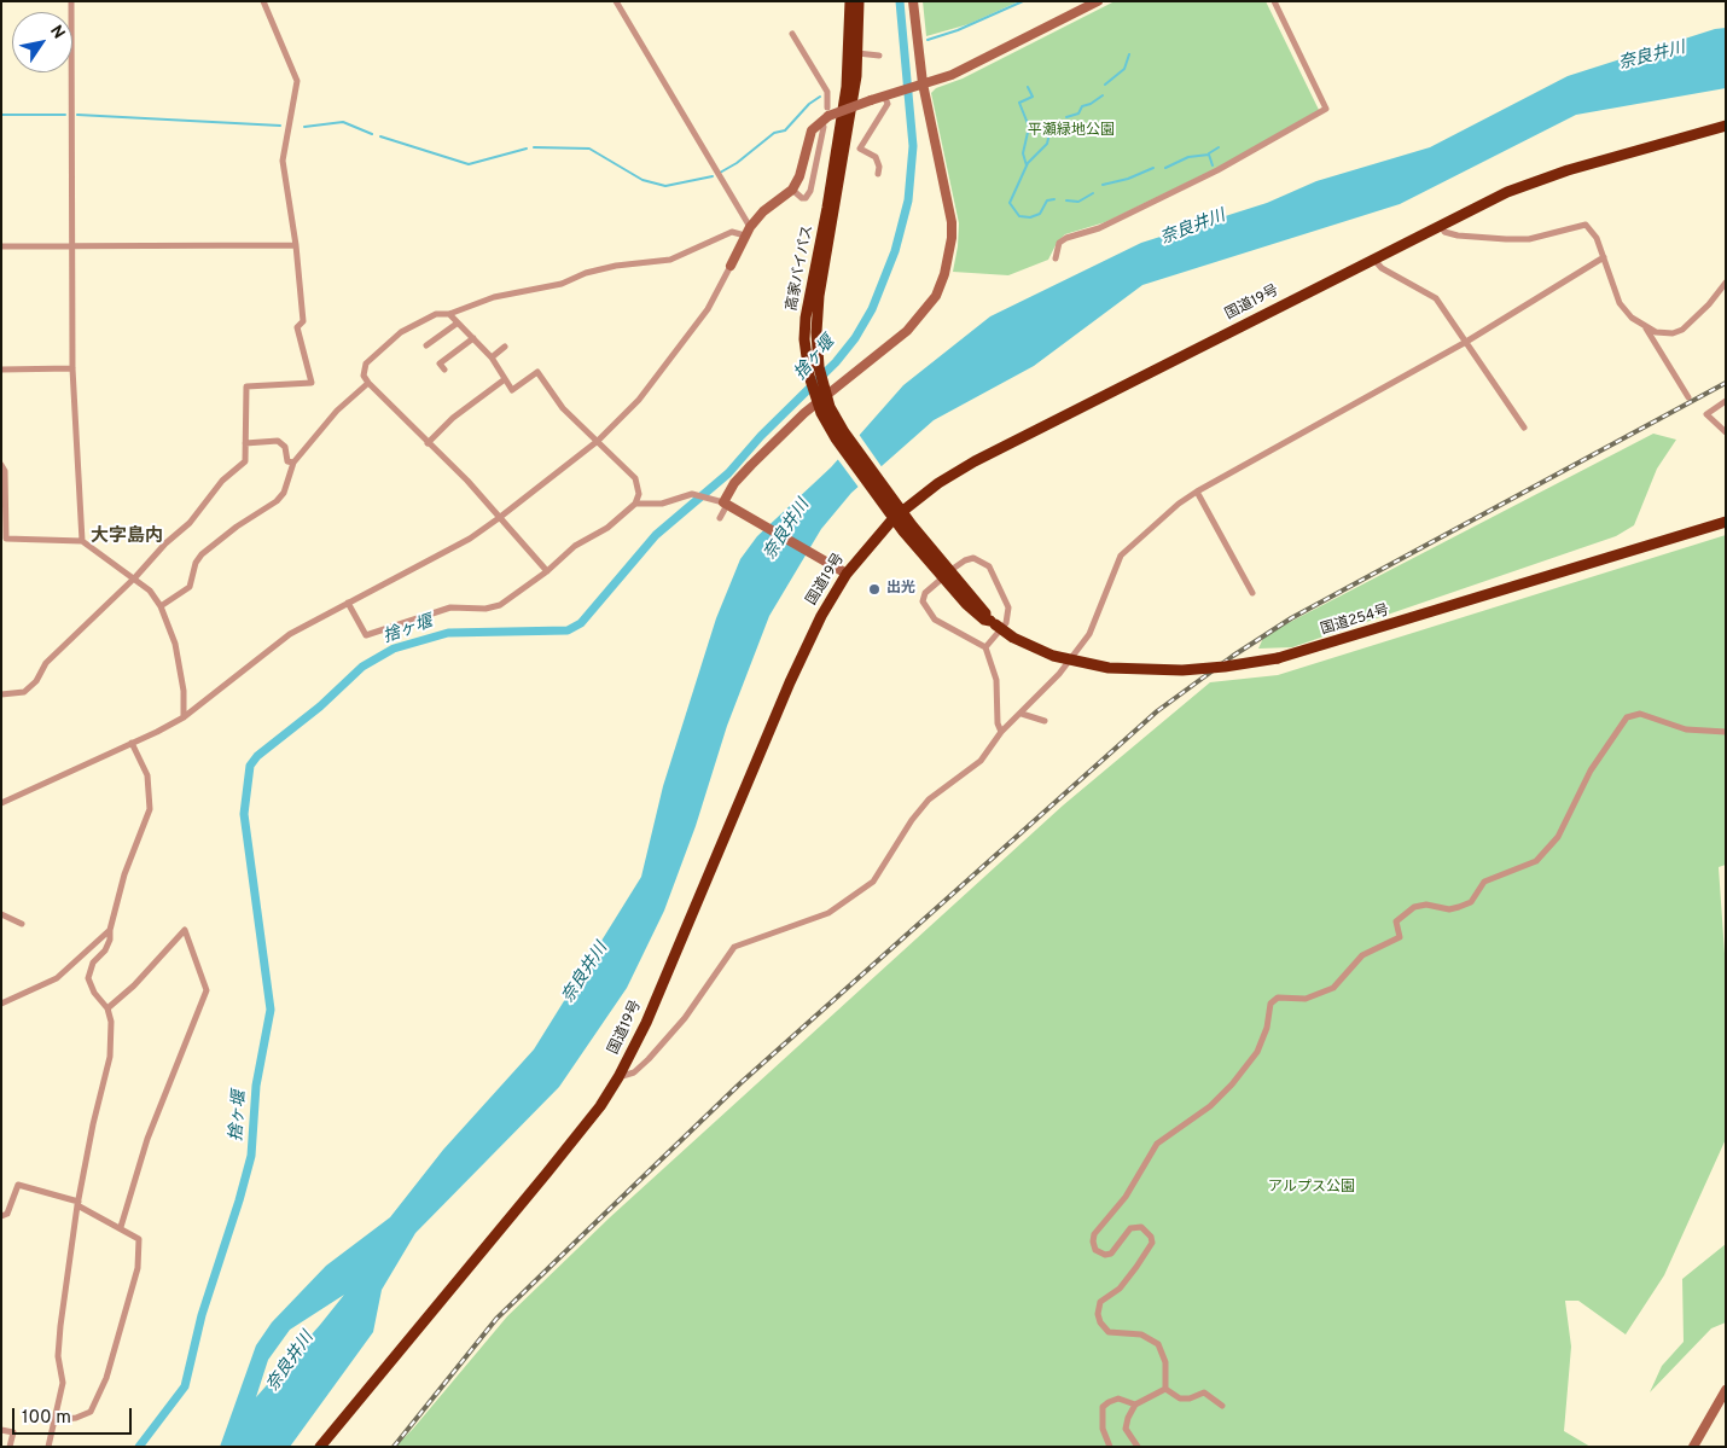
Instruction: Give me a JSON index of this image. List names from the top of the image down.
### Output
{
  "streets": {
    "highway": ["高家バイパス", "国道19号", "国道254号"]
  },
  "crossings": [
    ["高家バイパス", "国道19号"],
    ["高家バイパス", "国道254号"],
    ["国道19号", "国道254号"]
  ],
  "districts": ["大字島内"],
  "water": ["奈良井川", "捨ヶ堰"],
  "parks": ["平瀬緑地公園", "アルプス公園"],
  "places": ["出光"],
  "scale_bar": "100 m",
  "north": "top right"
}
